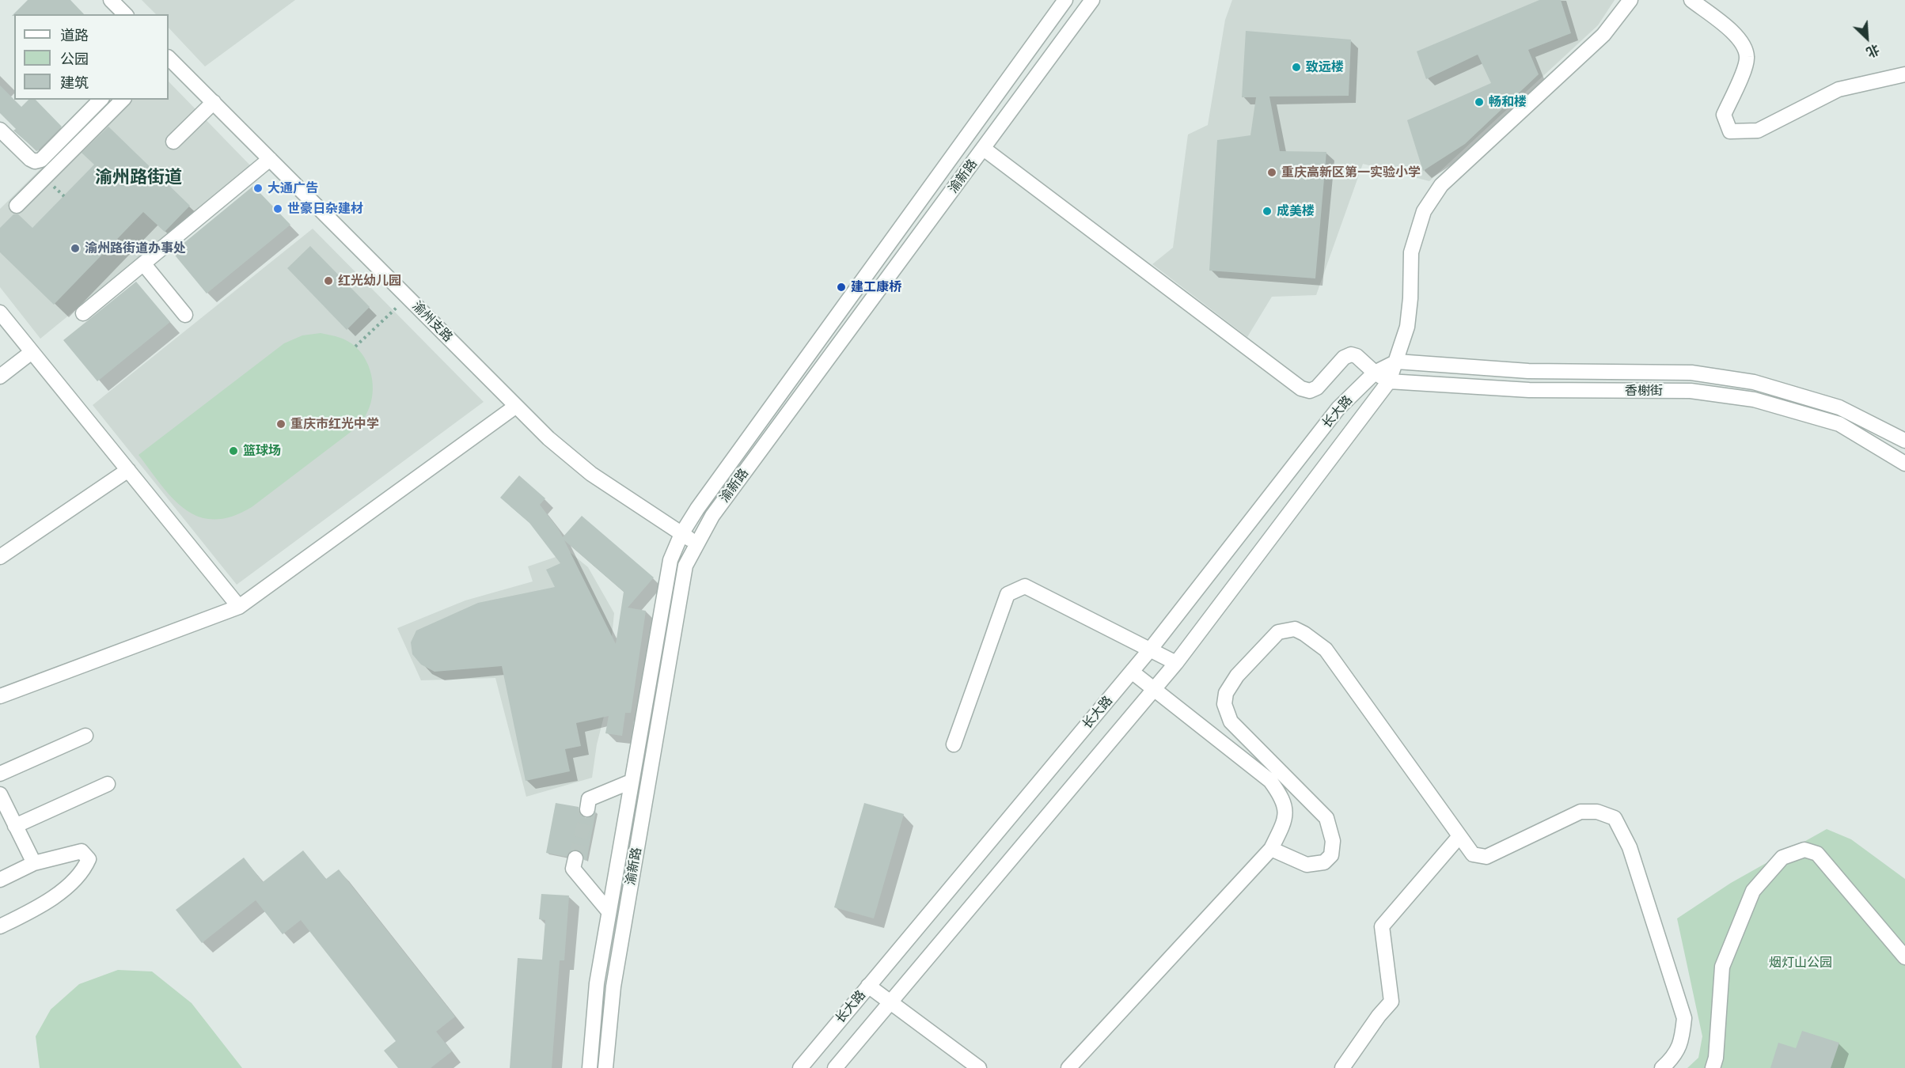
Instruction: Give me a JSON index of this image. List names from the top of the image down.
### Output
{
  "streets": {
    "street": [
      "渝新路",
      "渝州支路",
      "香榭街",
      "长大路"
    ]
  },
  "crossings": [
    ["渝新路", "渝州支路"],
    ["香榭街", "长大路"]
  ],
  "districts": ["渝州路街道"],
  "parks": ["烟灯山公园"],
  "places": [
    "致远楼",
    "畅和楼",
    "重庆高新区第一实验小学",
    "大通广告",
    "世豪日杂建材",
    "成美楼",
    "渝州路街道办事处",
    "红光幼儿园",
    "建工康桥",
    "重庆市红光中学",
    "篮球场"
  ],
  "legend": ["道路", "公园", "建筑"],
  "north": "bottom right"
}
